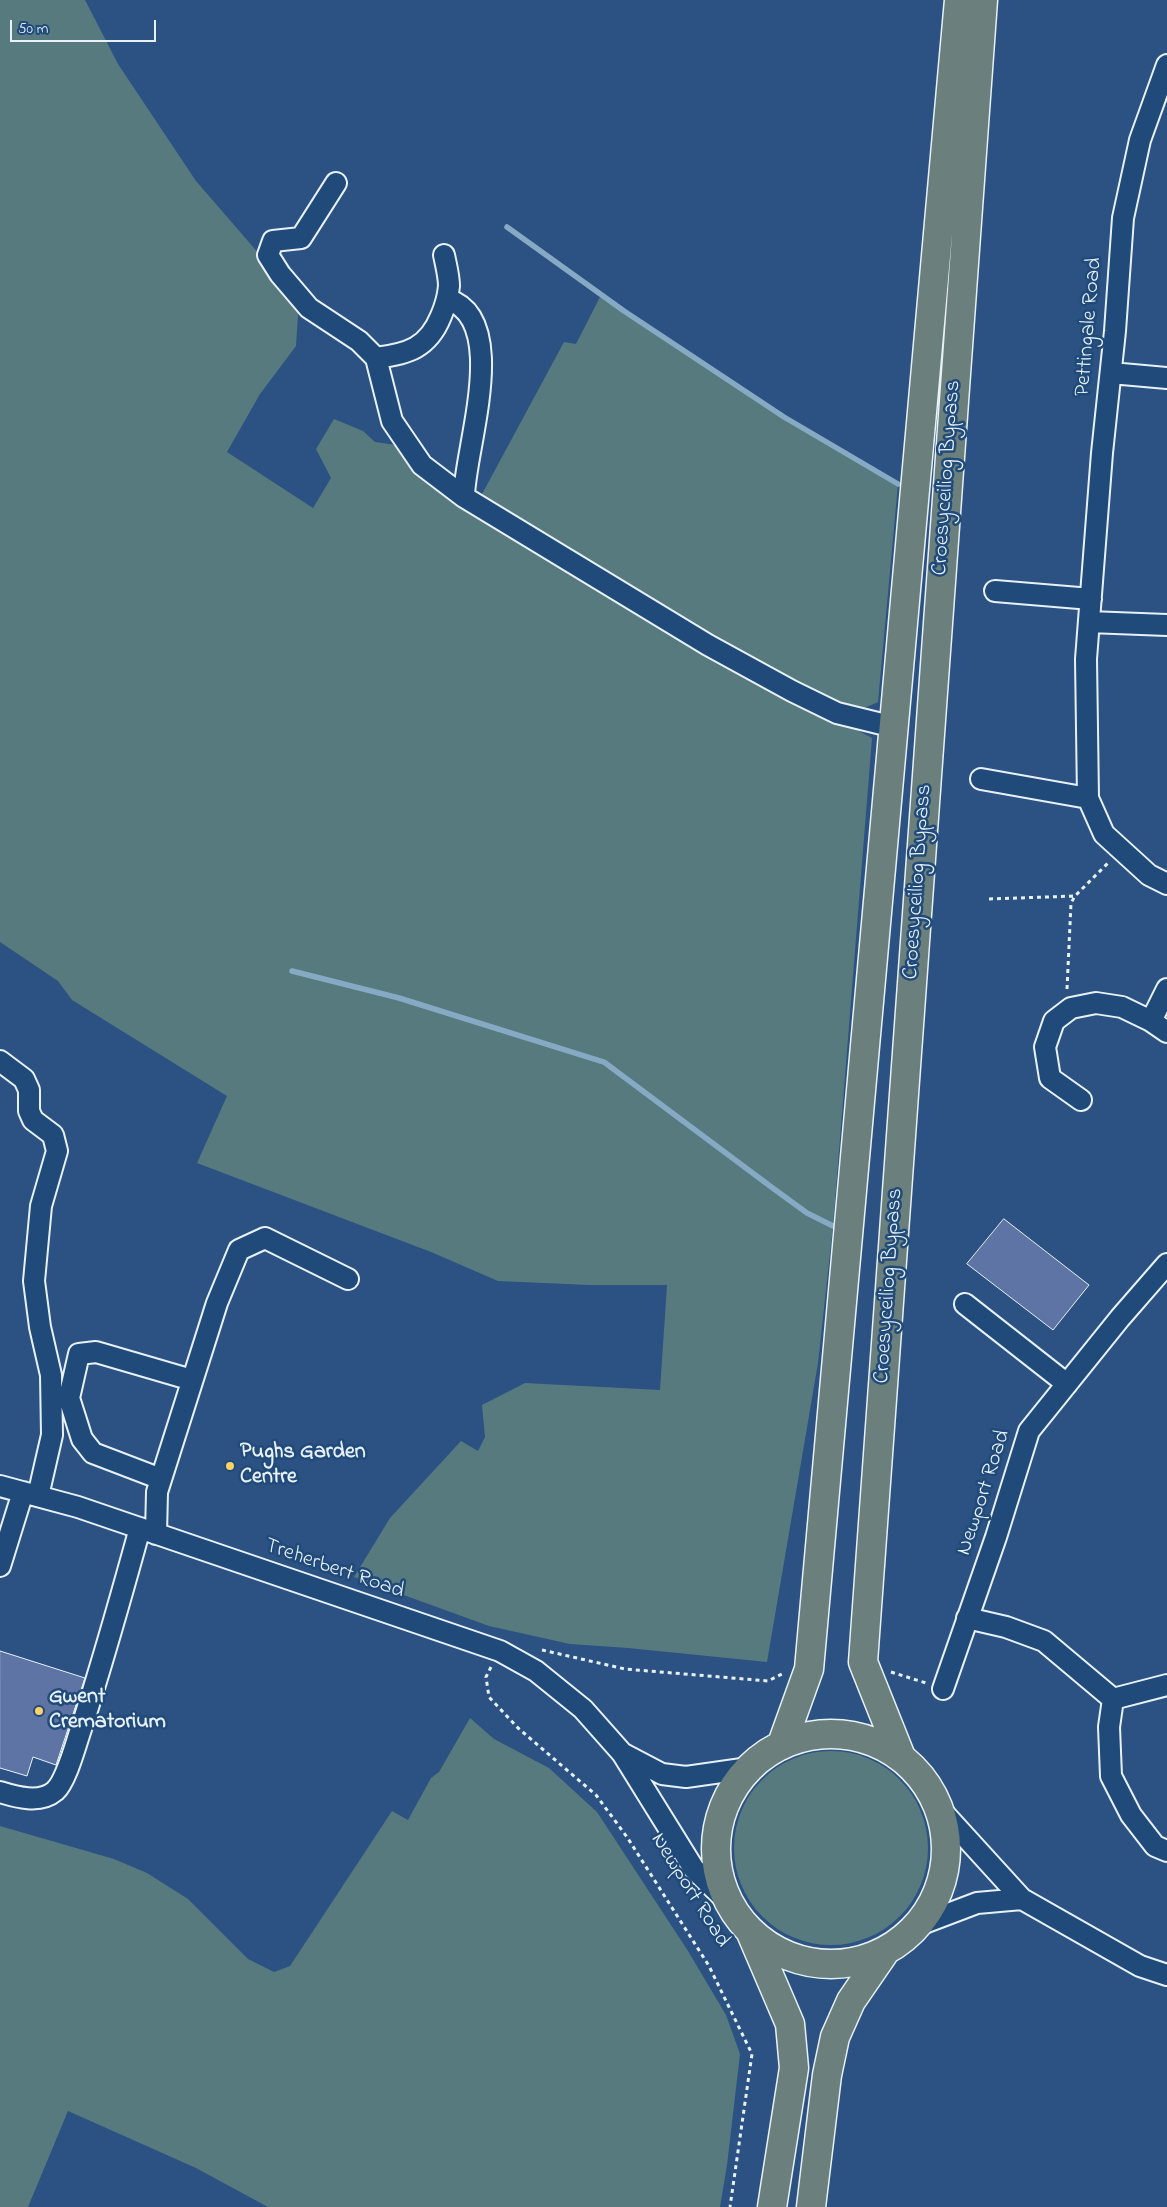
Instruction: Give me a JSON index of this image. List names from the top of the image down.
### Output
{
  "streets": {
    "highway": ["Croesyceiliog Bypass"],
    "street": ["Pettingale Road", "Newport Road", "Treherbert Road"]
  },
  "crossings": [
    ["Newport Road", "Treherbert Road"]
  ],
  "places": ["Pughs Garden Centre", "Gwent Crematorium"],
  "scale_bar": "50 m"
}
